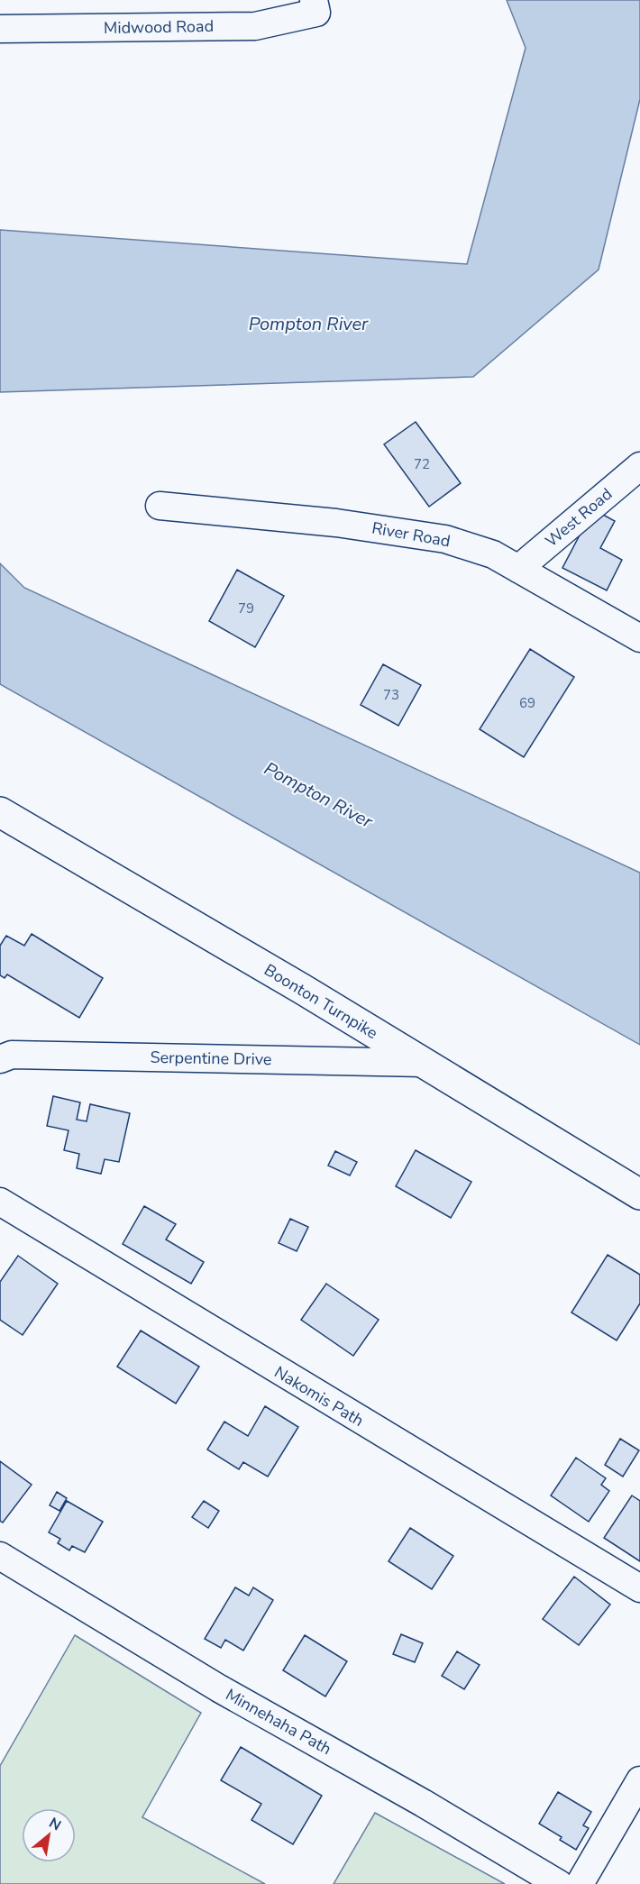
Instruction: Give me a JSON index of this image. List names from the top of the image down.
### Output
{
  "streets": {
    "main road": ["Boonton Turnpike"],
    "street": [
      "Midwood Road",
      "West Road",
      "River Road",
      "Serpentine Drive",
      "Nakomis Path",
      "Minnehaha Path"
    ]
  },
  "crossings": [
    ["West Road", "River Road"],
    ["Boonton Turnpike", "Serpentine Drive"]
  ],
  "water": ["Pompton River"],
  "house_numbers": [
    "72",
    "79",
    "73",
    "69"
  ],
  "north": "top right"
}
